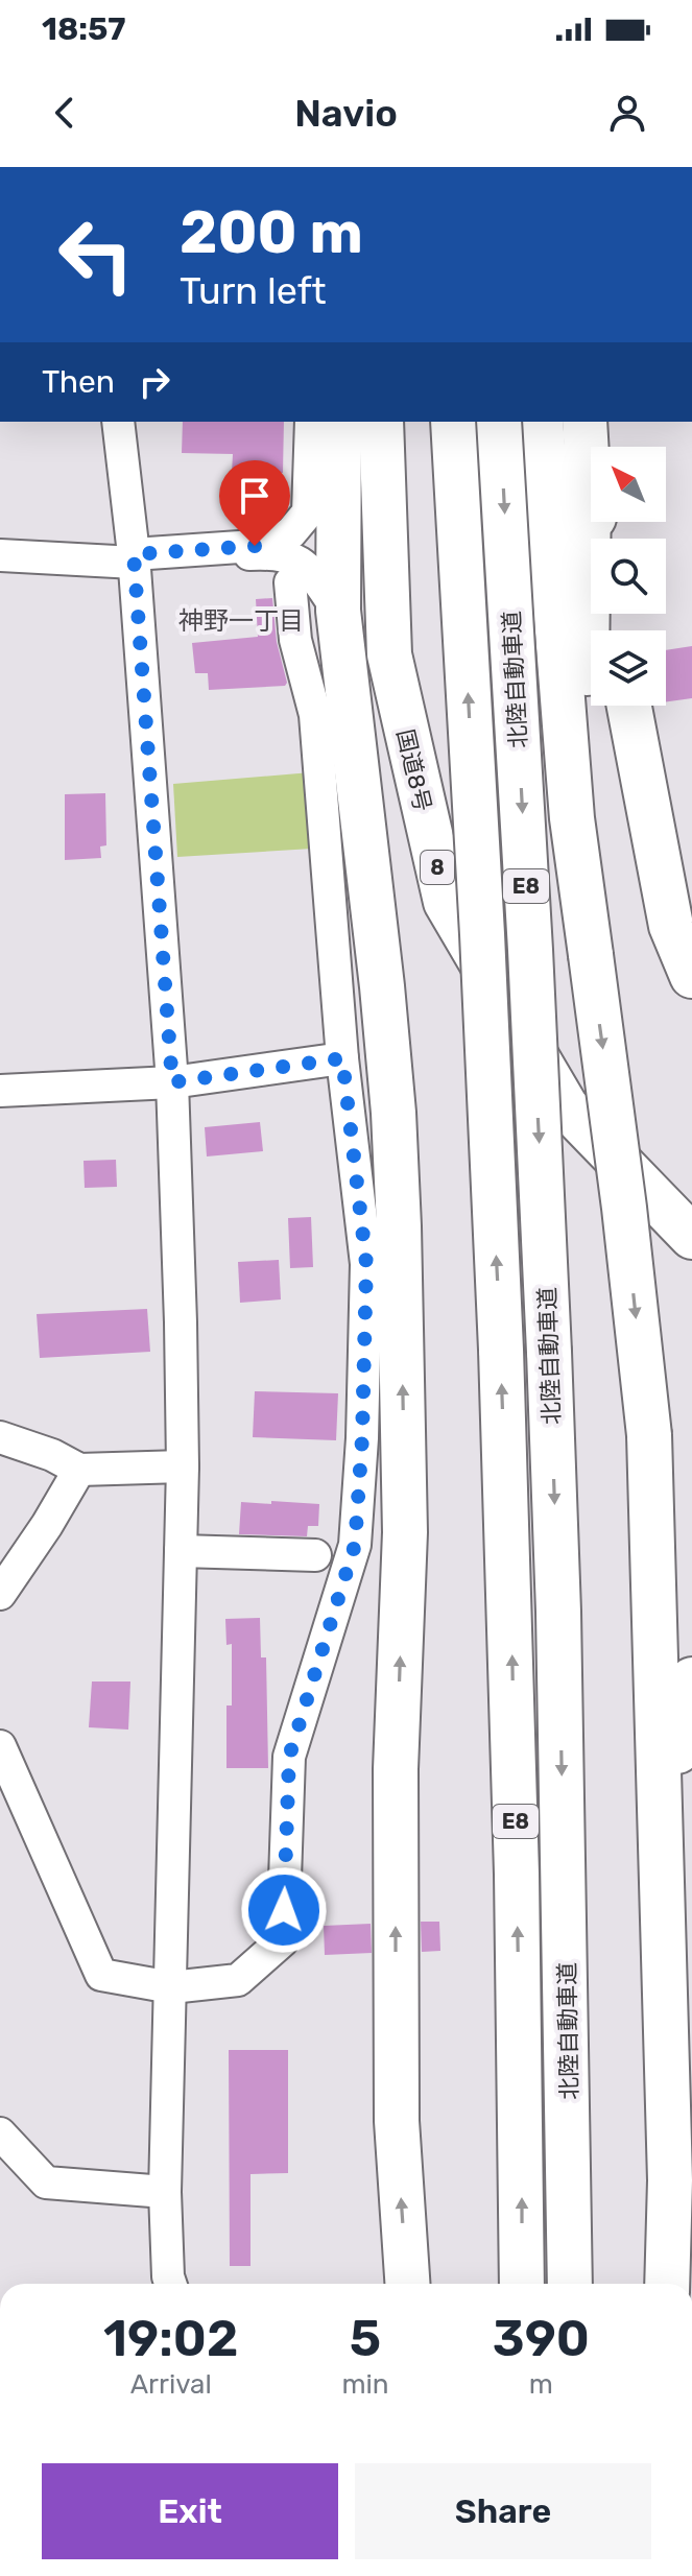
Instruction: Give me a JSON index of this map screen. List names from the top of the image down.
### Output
{
  "streets": {
    "highway": [
      "北陸自動車道",
      "国道8号",
      "8",
      "E8"
    ]
  },
  "districts": ["神野一丁目"],
  "north": "top left",
  "page": {
    "status": "18:57",
    "header": "Navio",
    "turn": ["200 m", "Turn left"],
    "then": "Then",
    "eta": [
      "19:02",
      "Arrival",
      "5",
      "min",
      "390",
      "m"
    ],
    "buttons": ["Exit", "Share"]
  }
}
